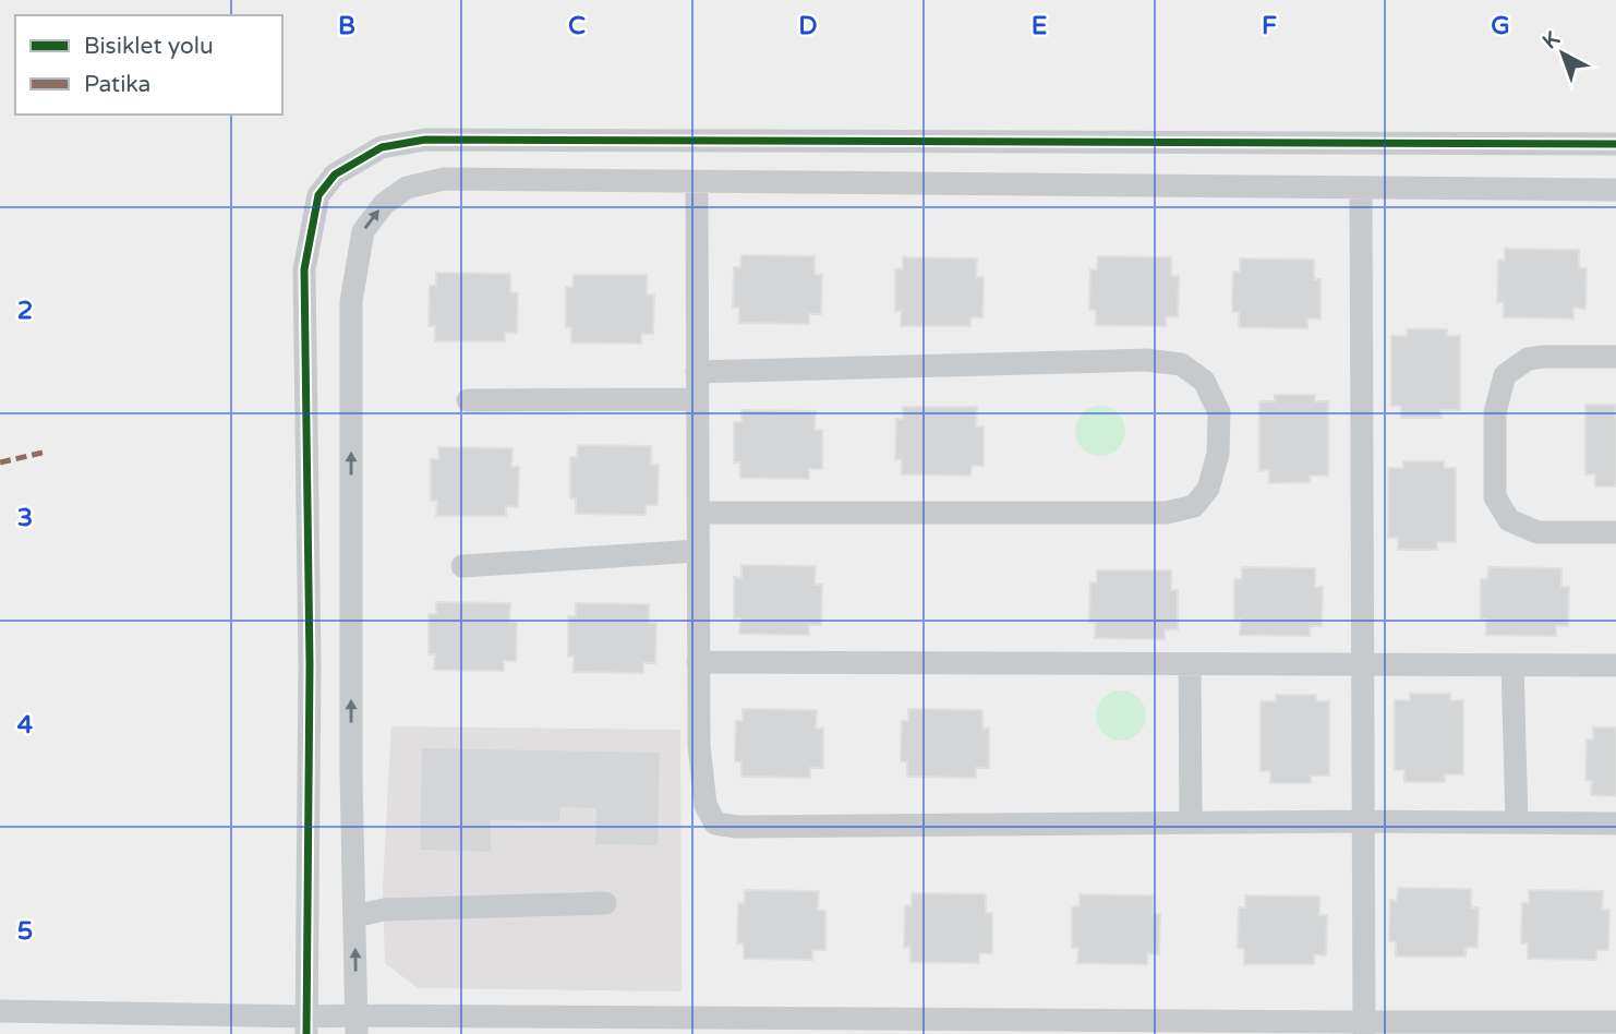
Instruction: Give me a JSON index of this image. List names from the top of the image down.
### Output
{
  "legend": ["Bisiklet yolu", "Patika"],
  "north": "top left",
  "grid": {
    "columns": [
      "B",
      "C",
      "D",
      "E",
      "F",
      "G"
    ],
    "rows": [
      "2",
      "3",
      "4",
      "5"
    ]
  }
}
